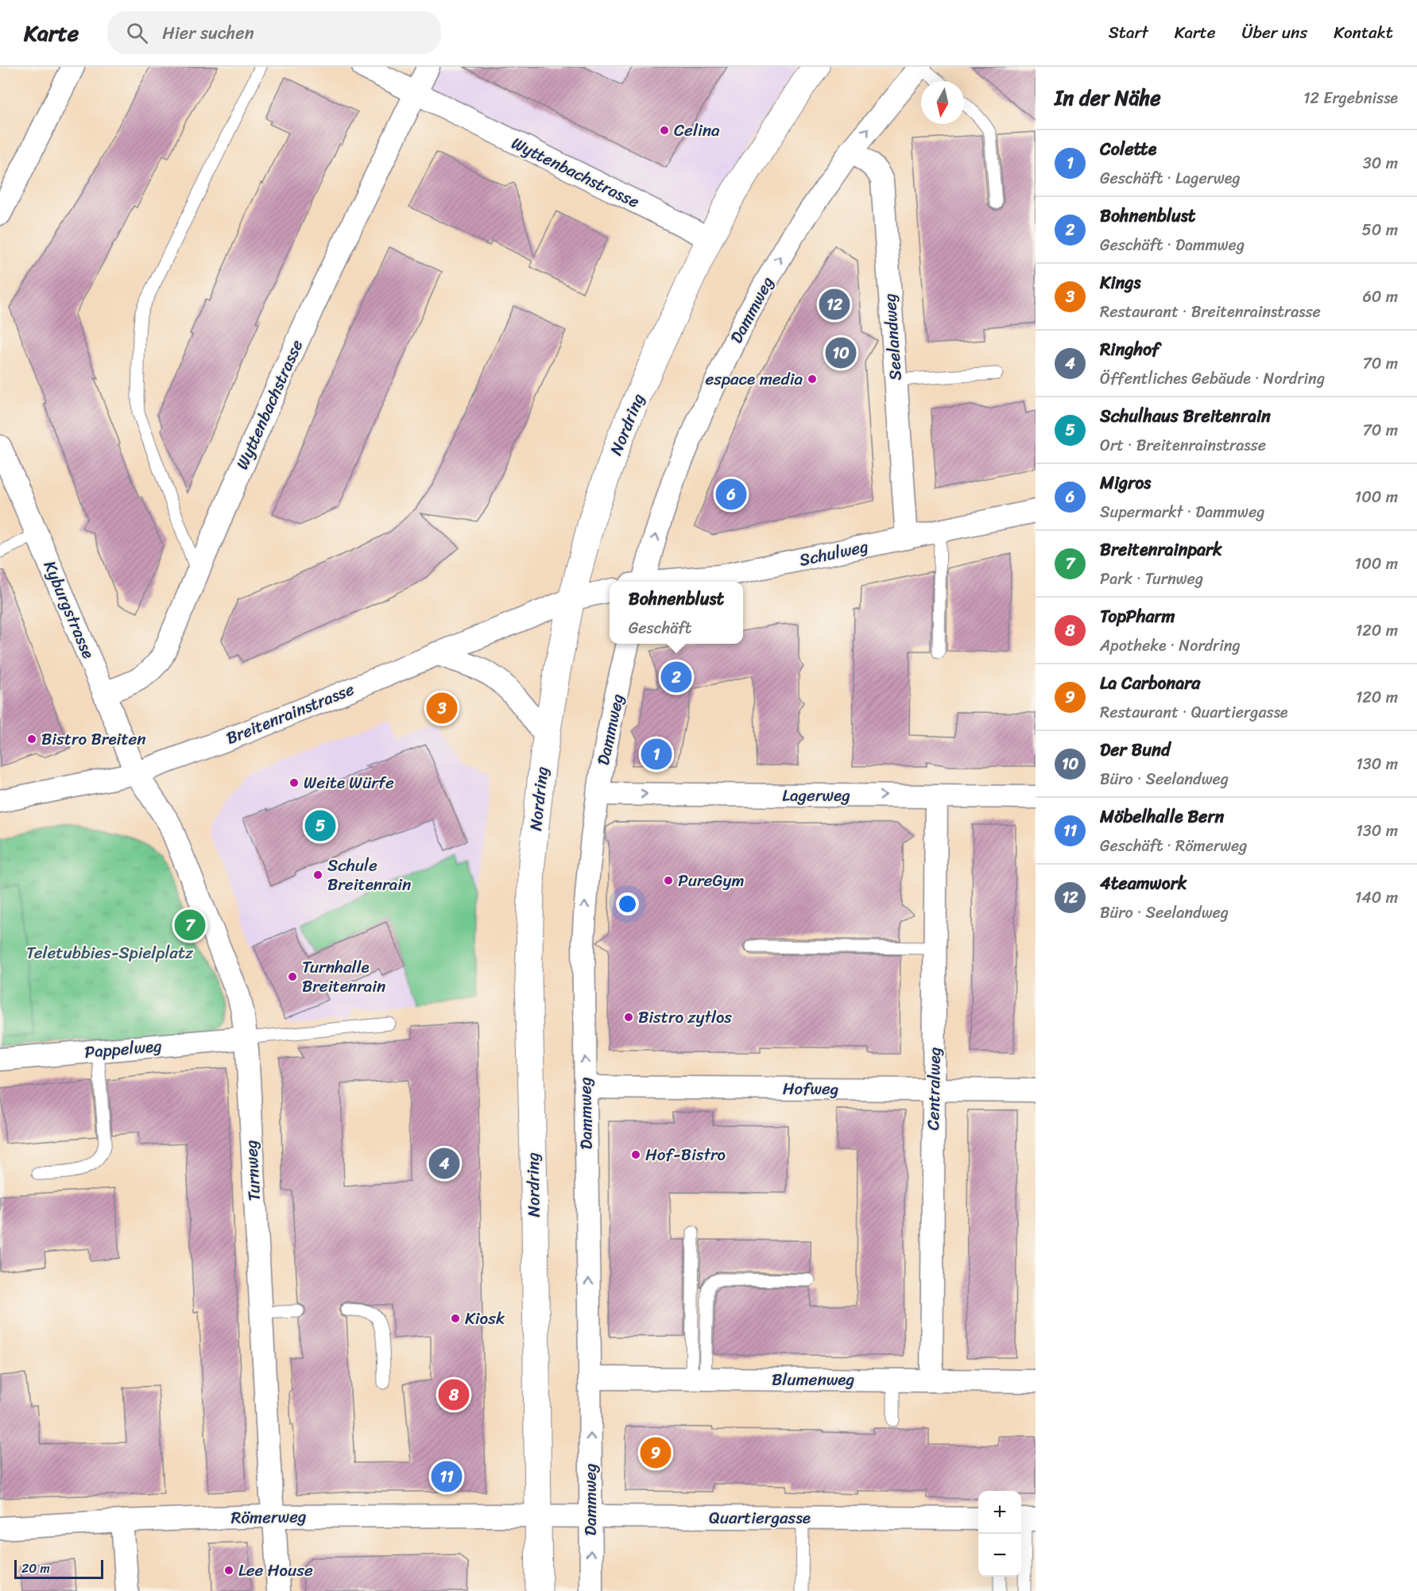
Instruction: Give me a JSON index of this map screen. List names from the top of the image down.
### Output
{
  "streets": {
    "main road": ["Nordring"],
    "street": [
      "Wyttenbachstrasse",
      "Dammweg",
      "Seelandweg",
      "Schulweg",
      "Kyburgstrasse",
      "Breitenrainstrasse",
      "Lagerweg",
      "Pappelweg",
      "Hofweg",
      "Centralweg",
      "Turnweg",
      "Blumenweg",
      "Römerweg",
      "Quartiergasse"
    ]
  },
  "crossings": [
    ["Wyttenbachstrasse", "Nordring"],
    ["Wyttenbachstrasse", "Kyburgstrasse"],
    ["Dammweg", "Seelandweg"],
    ["Dammweg", "Lagerweg"],
    ["Dammweg", "Hofweg"],
    ["Dammweg", "Blumenweg"],
    ["Dammweg", "Quartiergasse"],
    ["Seelandweg", "Schulweg"],
    ["Nordring", "Breitenrainstrasse"],
    ["Nordring", "Römerweg"],
    ["Nordring", "Quartiergasse"],
    ["Kyburgstrasse", "Breitenrainstrasse"],
    ["Kyburgstrasse", "Turnweg"],
    ["Breitenrainstrasse", "Turnweg"],
    ["Lagerweg", "Centralweg"],
    ["Pappelweg", "Turnweg"],
    ["Hofweg", "Centralweg"],
    ["Centralweg", "Blumenweg"],
    ["Turnweg", "Römerweg"],
    ["Römerweg", "Quartiergasse"]
  ],
  "one_way": ["Dammweg", "Lagerweg"],
  "parks": ["Teletubbies-Spielplatz"],
  "places": [
    "Celina",
    "espace media",
    "Bistro Breiten",
    "Weite Würfe",
    "Schule Breitenrain",
    "PureGym",
    "Turnhalle Breitenrain",
    "Bistro zytlos",
    "Hof-Bistro",
    "Kiosk",
    "Lee House"
  ],
  "scale_bar": "20 m",
  "north": "bottom",
  "page": {
    "header": "Karte",
    "search": "Hier suchen",
    "nav": [
      "Start",
      "Karte",
      "Über uns",
      "Kontakt"
    ],
    "heading": ["In der Nähe", "12 Ergebnisse"],
    "list": [
      {
        "mark": "1",
        "name": "Colette",
        "note": "Geschäft · Lagerweg",
        "value": "30 m"
      },
      {
        "mark": "2",
        "name": "Bohnenblust",
        "note": "Geschäft · Dammweg",
        "value": "50 m"
      },
      {
        "mark": "3",
        "name": "Kings",
        "note": "Restaurant · Breitenrainstrasse",
        "value": "60 m"
      },
      {
        "mark": "4",
        "name": "Ringhof",
        "note": "Öffentliches Gebäude · Nordring",
        "value": "70 m"
      },
      {
        "mark": "5",
        "name": "Schulhaus Breitenrain",
        "note": "Ort · Breitenrainstrasse",
        "value": "70 m"
      },
      {
        "mark": "6",
        "name": "Migros",
        "note": "Supermarkt · Dammweg",
        "value": "100 m"
      },
      {
        "mark": "7",
        "name": "Breitenrainpark",
        "note": "Park · Turnweg",
        "value": "100 m"
      },
      {
        "mark": "8",
        "name": "TopPharm",
        "note": "Apotheke · Nordring",
        "value": "120 m"
      },
      {
        "mark": "9",
        "name": "La Carbonara",
        "note": "Restaurant · Quartiergasse",
        "value": "120 m"
      },
      {
        "mark": "10",
        "name": "Der Bund",
        "note": "Büro · Seelandweg",
        "value": "130 m"
      },
      {
        "mark": "11",
        "name": "Möbelhalle Bern",
        "note": "Geschäft · Römerweg",
        "value": "130 m"
      },
      {
        "mark": "12",
        "name": "4teamwork",
        "note": "Büro · Seelandweg",
        "value": "140 m"
      }
    ],
    "pins": [
      "12",
      "10",
      "6",
      "2",
      "3",
      "1",
      "5",
      "7",
      "4",
      "8",
      "9",
      "11"
    ],
    "popup": ["Bohnenblust", "Geschäft"],
    "map_buttons": ["+", "−"],
    "scale": "20 m"
  }
}
